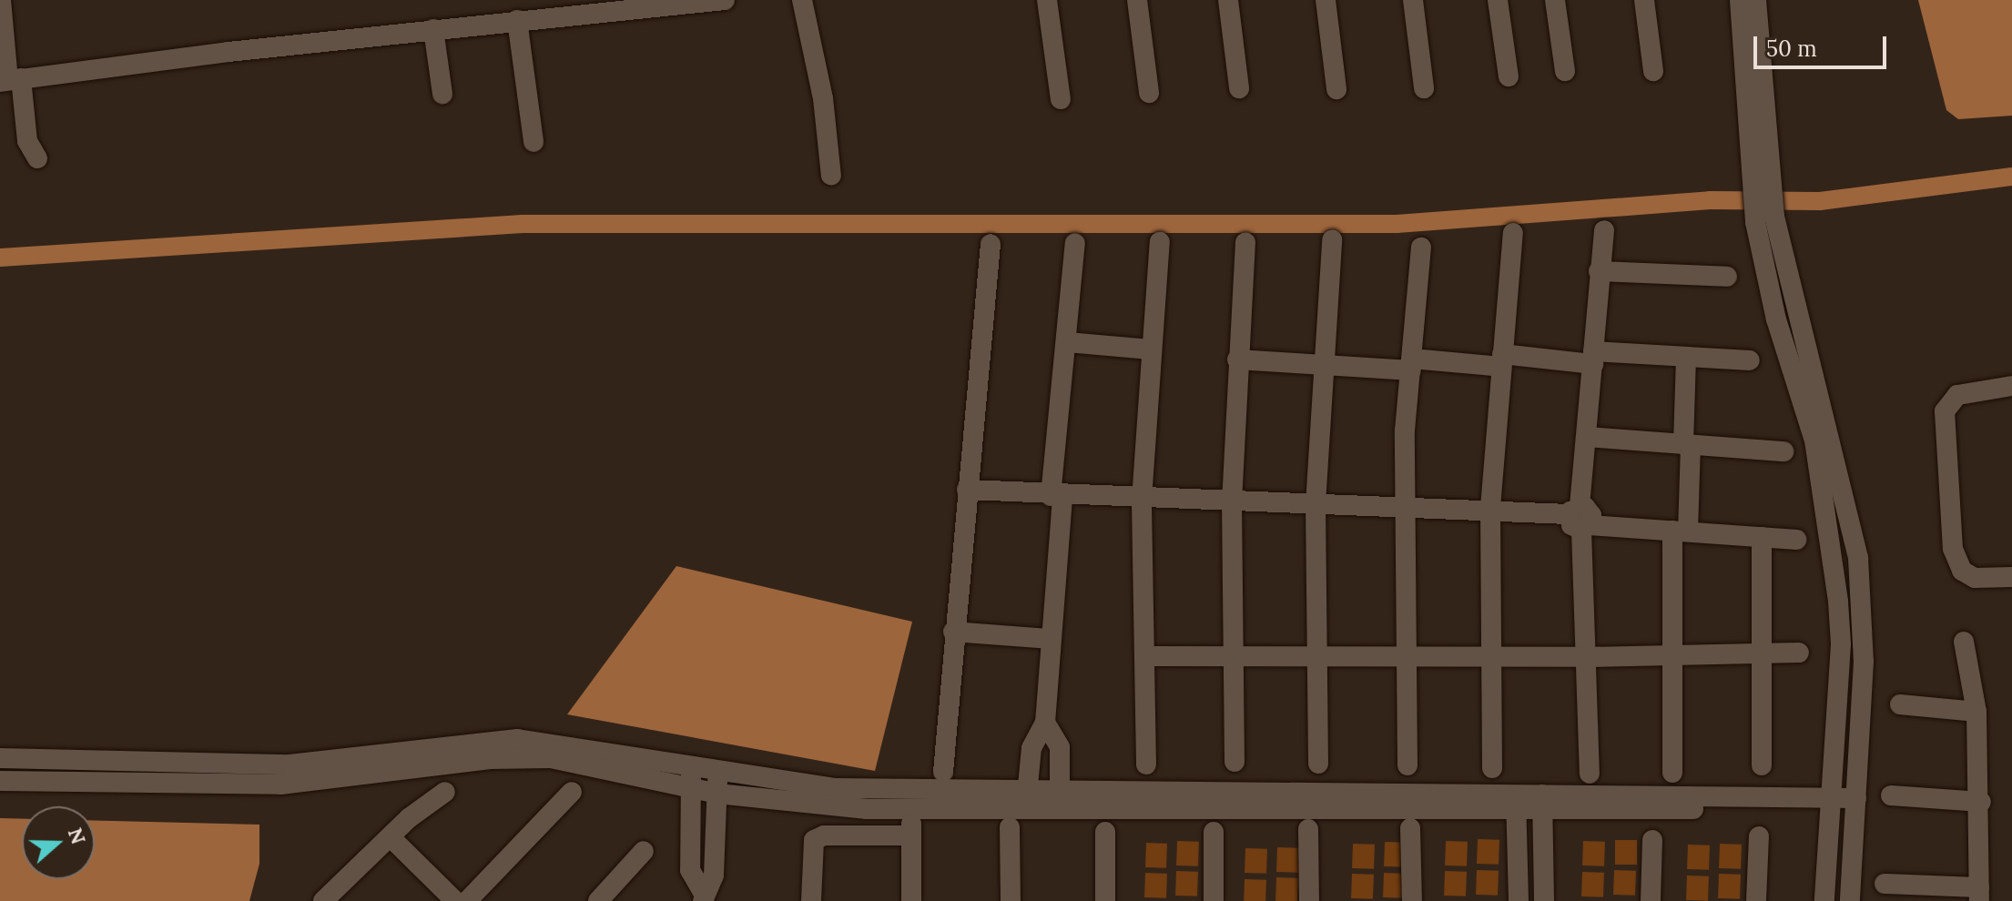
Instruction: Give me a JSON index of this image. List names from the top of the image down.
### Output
{
  "scale_bar": "50 m",
  "north": "right"
}
